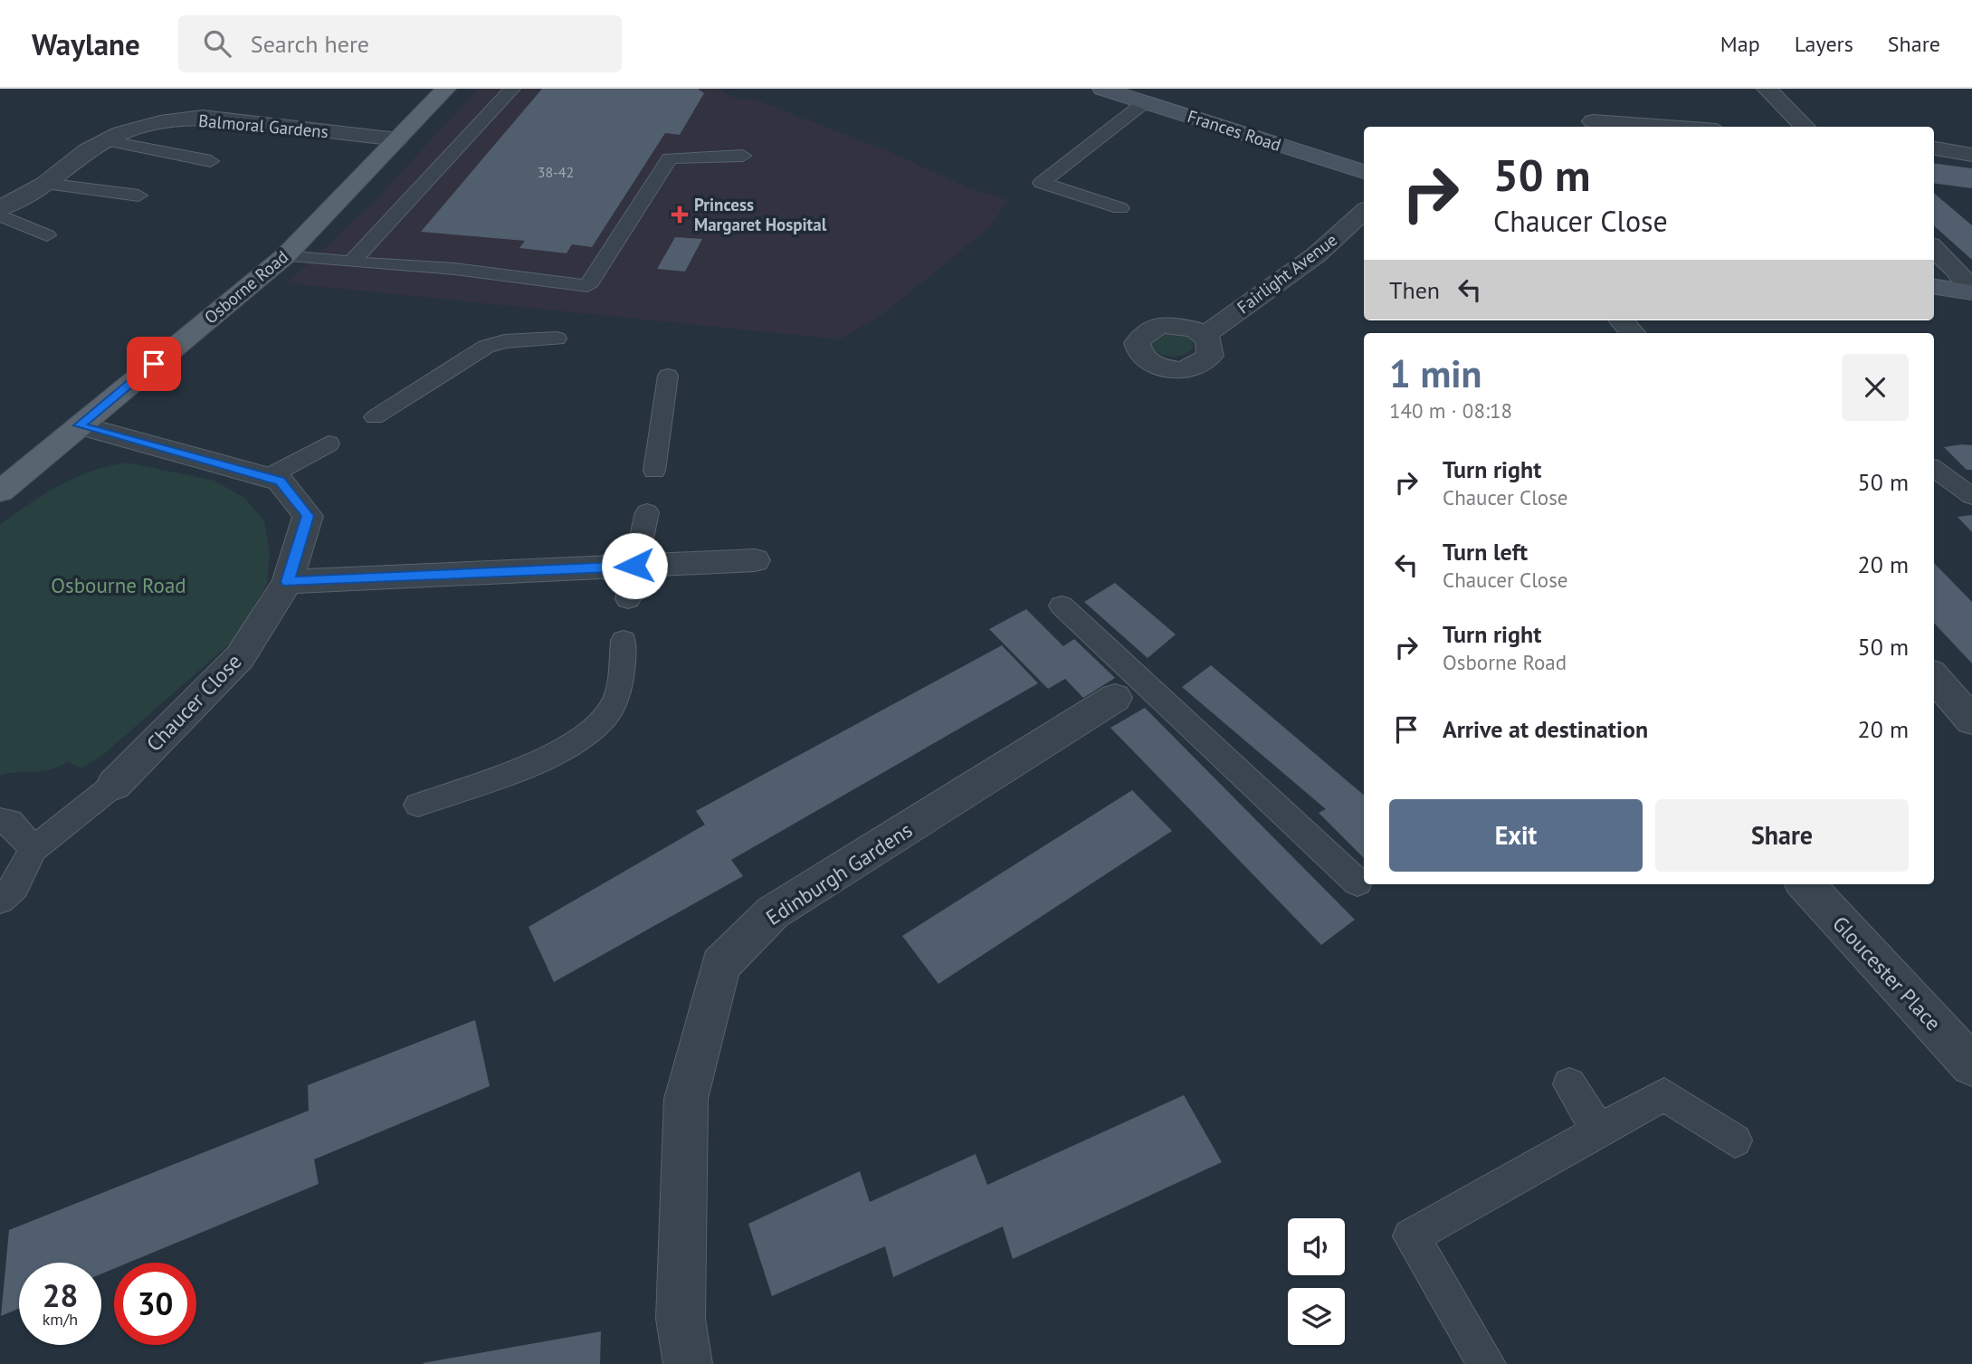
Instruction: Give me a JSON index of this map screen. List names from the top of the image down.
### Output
{
  "streets": {
    "main road": ["Frances Road", "Osborne Road"],
    "street": [
      "Balmoral Gardens",
      "Fairlight Avenue",
      "Chaucer Close",
      "Edinburgh Gardens",
      "Gloucester Place"
    ]
  },
  "crossings": [
    ["Balmoral Gardens", "Osborne Road"],
    ["Osborne Road", "Chaucer Close"]
  ],
  "parks": ["Osbourne Road"],
  "places": {
    "health": ["Princess Margaret Hospital"]
  },
  "house_numbers": ["38-42"],
  "page": {
    "header": "Waylane",
    "search": "Search here",
    "nav": ["Map", "Layers", "Share"],
    "turn": ["50 m", "Chaucer Close"],
    "then": "Then",
    "heading": ["1 min", "140 m · 08:18"],
    "list": [
      {
        "name": "Turn right",
        "note": "Chaucer Close",
        "value": "50 m"
      },
      {
        "name": "Turn left",
        "note": "Chaucer Close",
        "value": "20 m"
      },
      {
        "name": "Turn right",
        "note": "Osborne Road",
        "value": "50 m"
      },
      {
        "name": "Arrive at destination",
        "value": "20 m"
      }
    ],
    "buttons": ["Exit", "Share"],
    "speed": "28 km/h",
    "limit": "30"
  }
}
